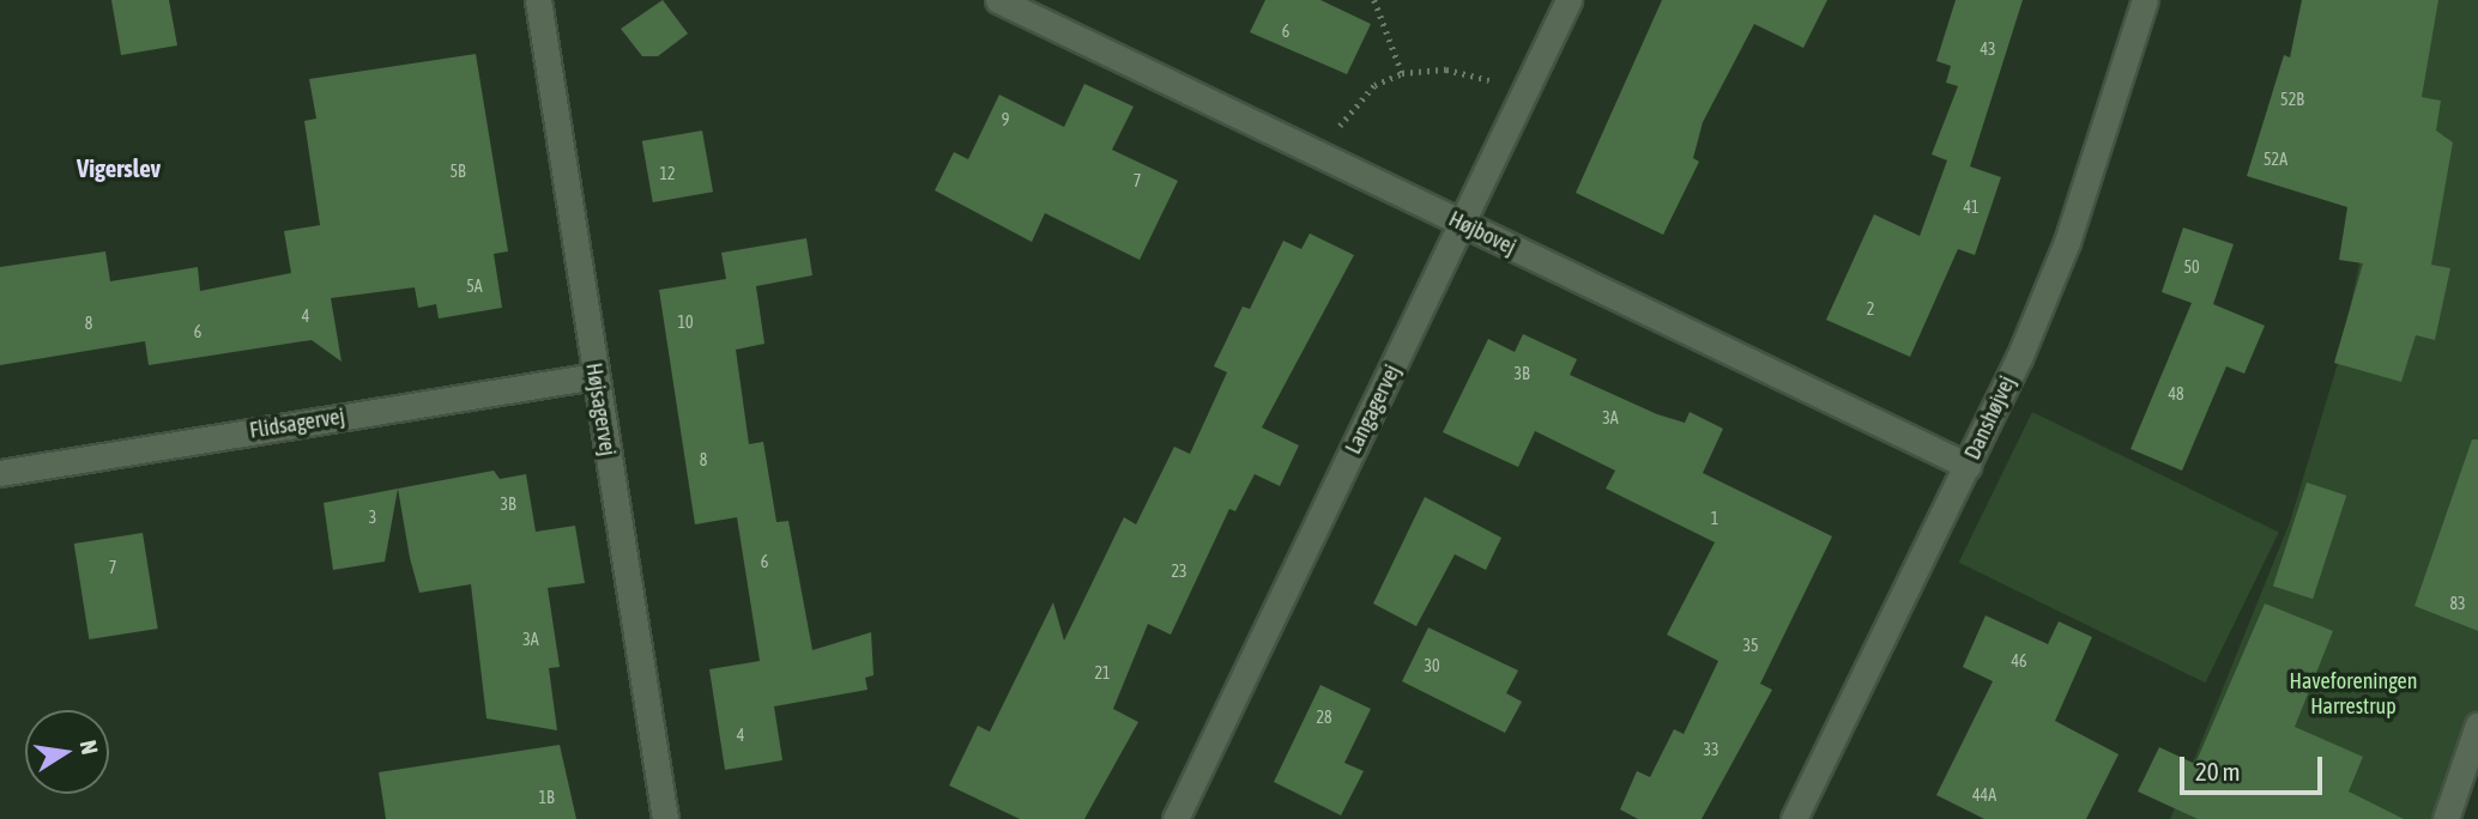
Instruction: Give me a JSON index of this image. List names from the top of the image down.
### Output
{
  "streets": {
    "street": [
      "Højbovej",
      "Højsagervej",
      "Langagervej",
      "Danshøjvej",
      "Flidsagervej"
    ]
  },
  "crossings": [
    ["Højbovej", "Langagervej"],
    ["Højbovej", "Danshøjvej"],
    ["Højsagervej", "Flidsagervej"]
  ],
  "districts": ["Vigerslev"],
  "parks": ["Haveforeningen Harrestrup"],
  "house_numbers": [
    "6",
    "43",
    "52B",
    "9",
    "52A",
    "5B",
    "12",
    "7",
    "41",
    "50",
    "5A",
    "2",
    "4",
    "10",
    "8",
    "6",
    "3B",
    "48",
    "3A",
    "8",
    "3B",
    "3",
    "1",
    "6",
    "7",
    "23",
    "83",
    "3A",
    "35",
    "46",
    "30",
    "21",
    "28",
    "4",
    "33",
    "44A",
    "1B"
  ],
  "scale_bar": "20 m",
  "north": "right"
}
